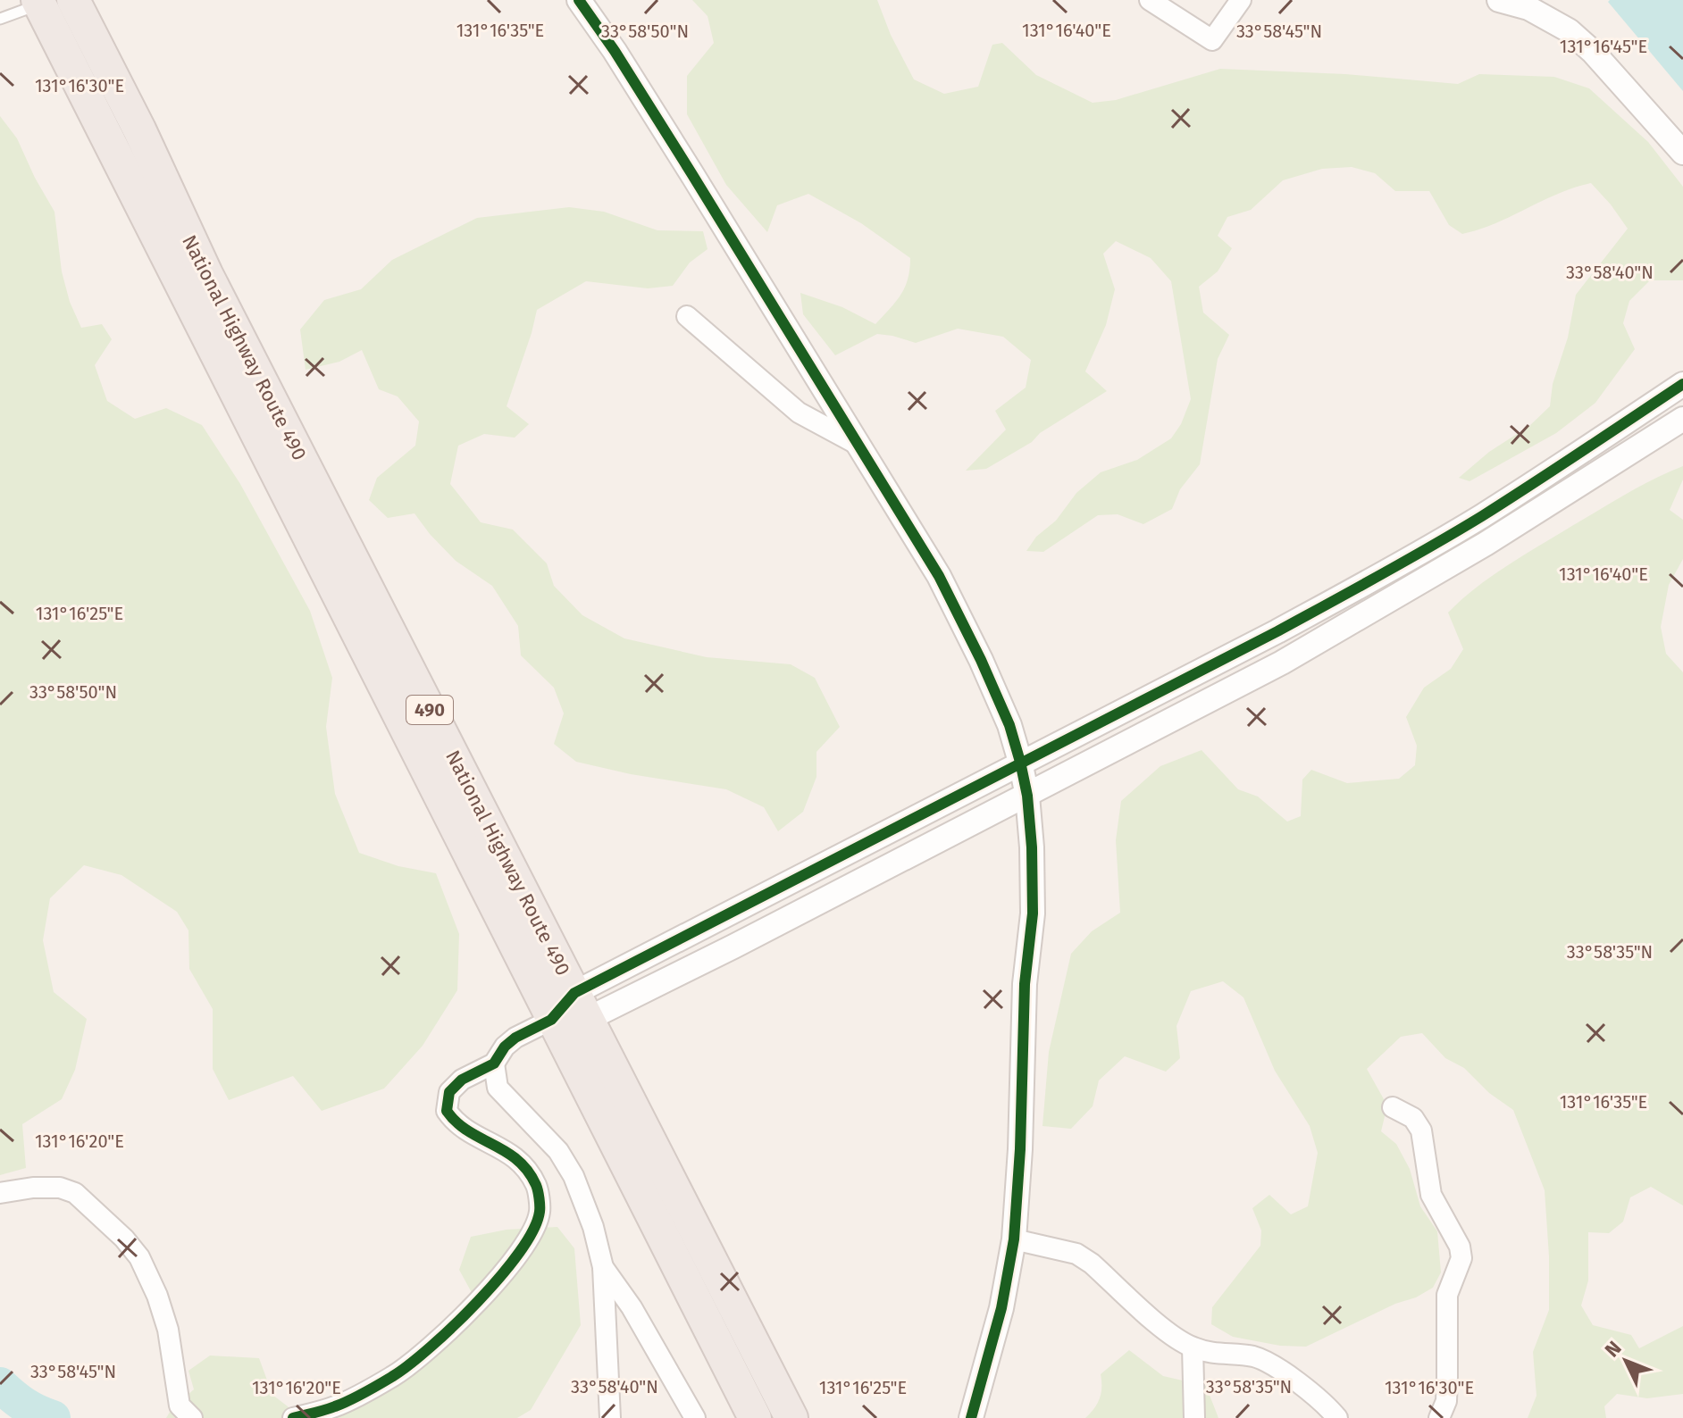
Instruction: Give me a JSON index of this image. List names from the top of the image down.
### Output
{
  "streets": {
    "highway": ["National Highway Route 490", "490"]
  },
  "north": "top left",
  "coordinates": [
    "131°16'35\"E",
    "131°16'40\"E",
    "33°58'50\"N",
    "33°58'45\"N",
    "131°16'45\"E",
    "131°16'30\"E",
    "33°58'40\"N",
    "131°16'25\"E",
    "33°58'35\"N",
    "131°16'20\"E"
  ]
}
